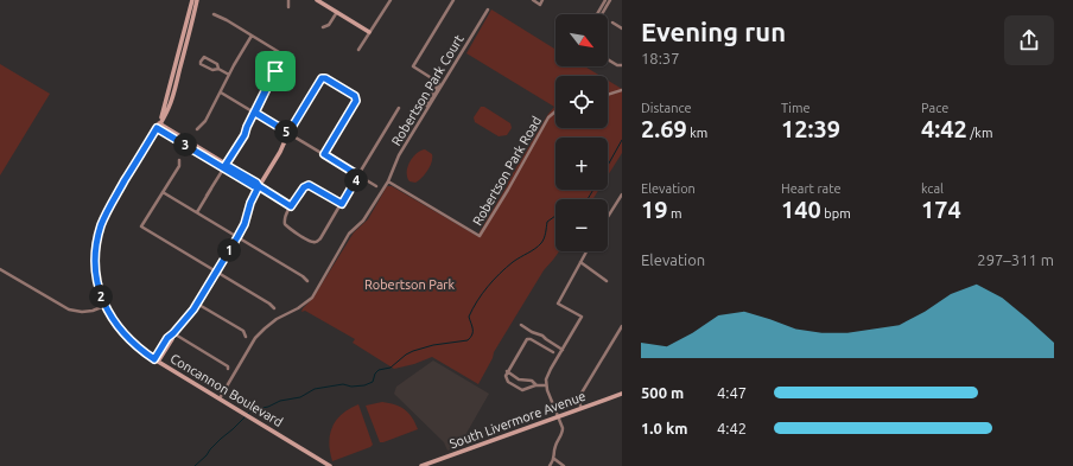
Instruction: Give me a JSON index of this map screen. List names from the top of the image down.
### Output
{
  "streets": {
    "main road": ["Concannon Boulevard", "South Livermore Avenue"],
    "street": ["Robertson Park Court", "Robertson Park Road"]
  },
  "crossings": [
    ["Robertson Park Court", "Robertson Park Road"]
  ],
  "parks": ["Robertson Park"],
  "north": "bottom right",
  "page": {
    "heading": ["Evening run", "18:37"],
    "map_buttons": ["+", "−"],
    "stats": [
      ["Distance", "2.69 km"],
      ["Time", "12:39"],
      ["Pace", "4:42 /km"],
      ["Elevation", "19 m"],
      ["Heart rate", "140 bpm"],
      ["kcal", "174"]
    ],
    "pins": [
      "5",
      "3",
      "4",
      "1",
      "2"
    ],
    "chart": ["Elevation", "297–311 m"],
    "list": [
      {
        "name": "500 m",
        "note": "4:47"
      },
      {
        "name": "1.0 km",
        "note": "4:42"
      }
    ]
  }
}
